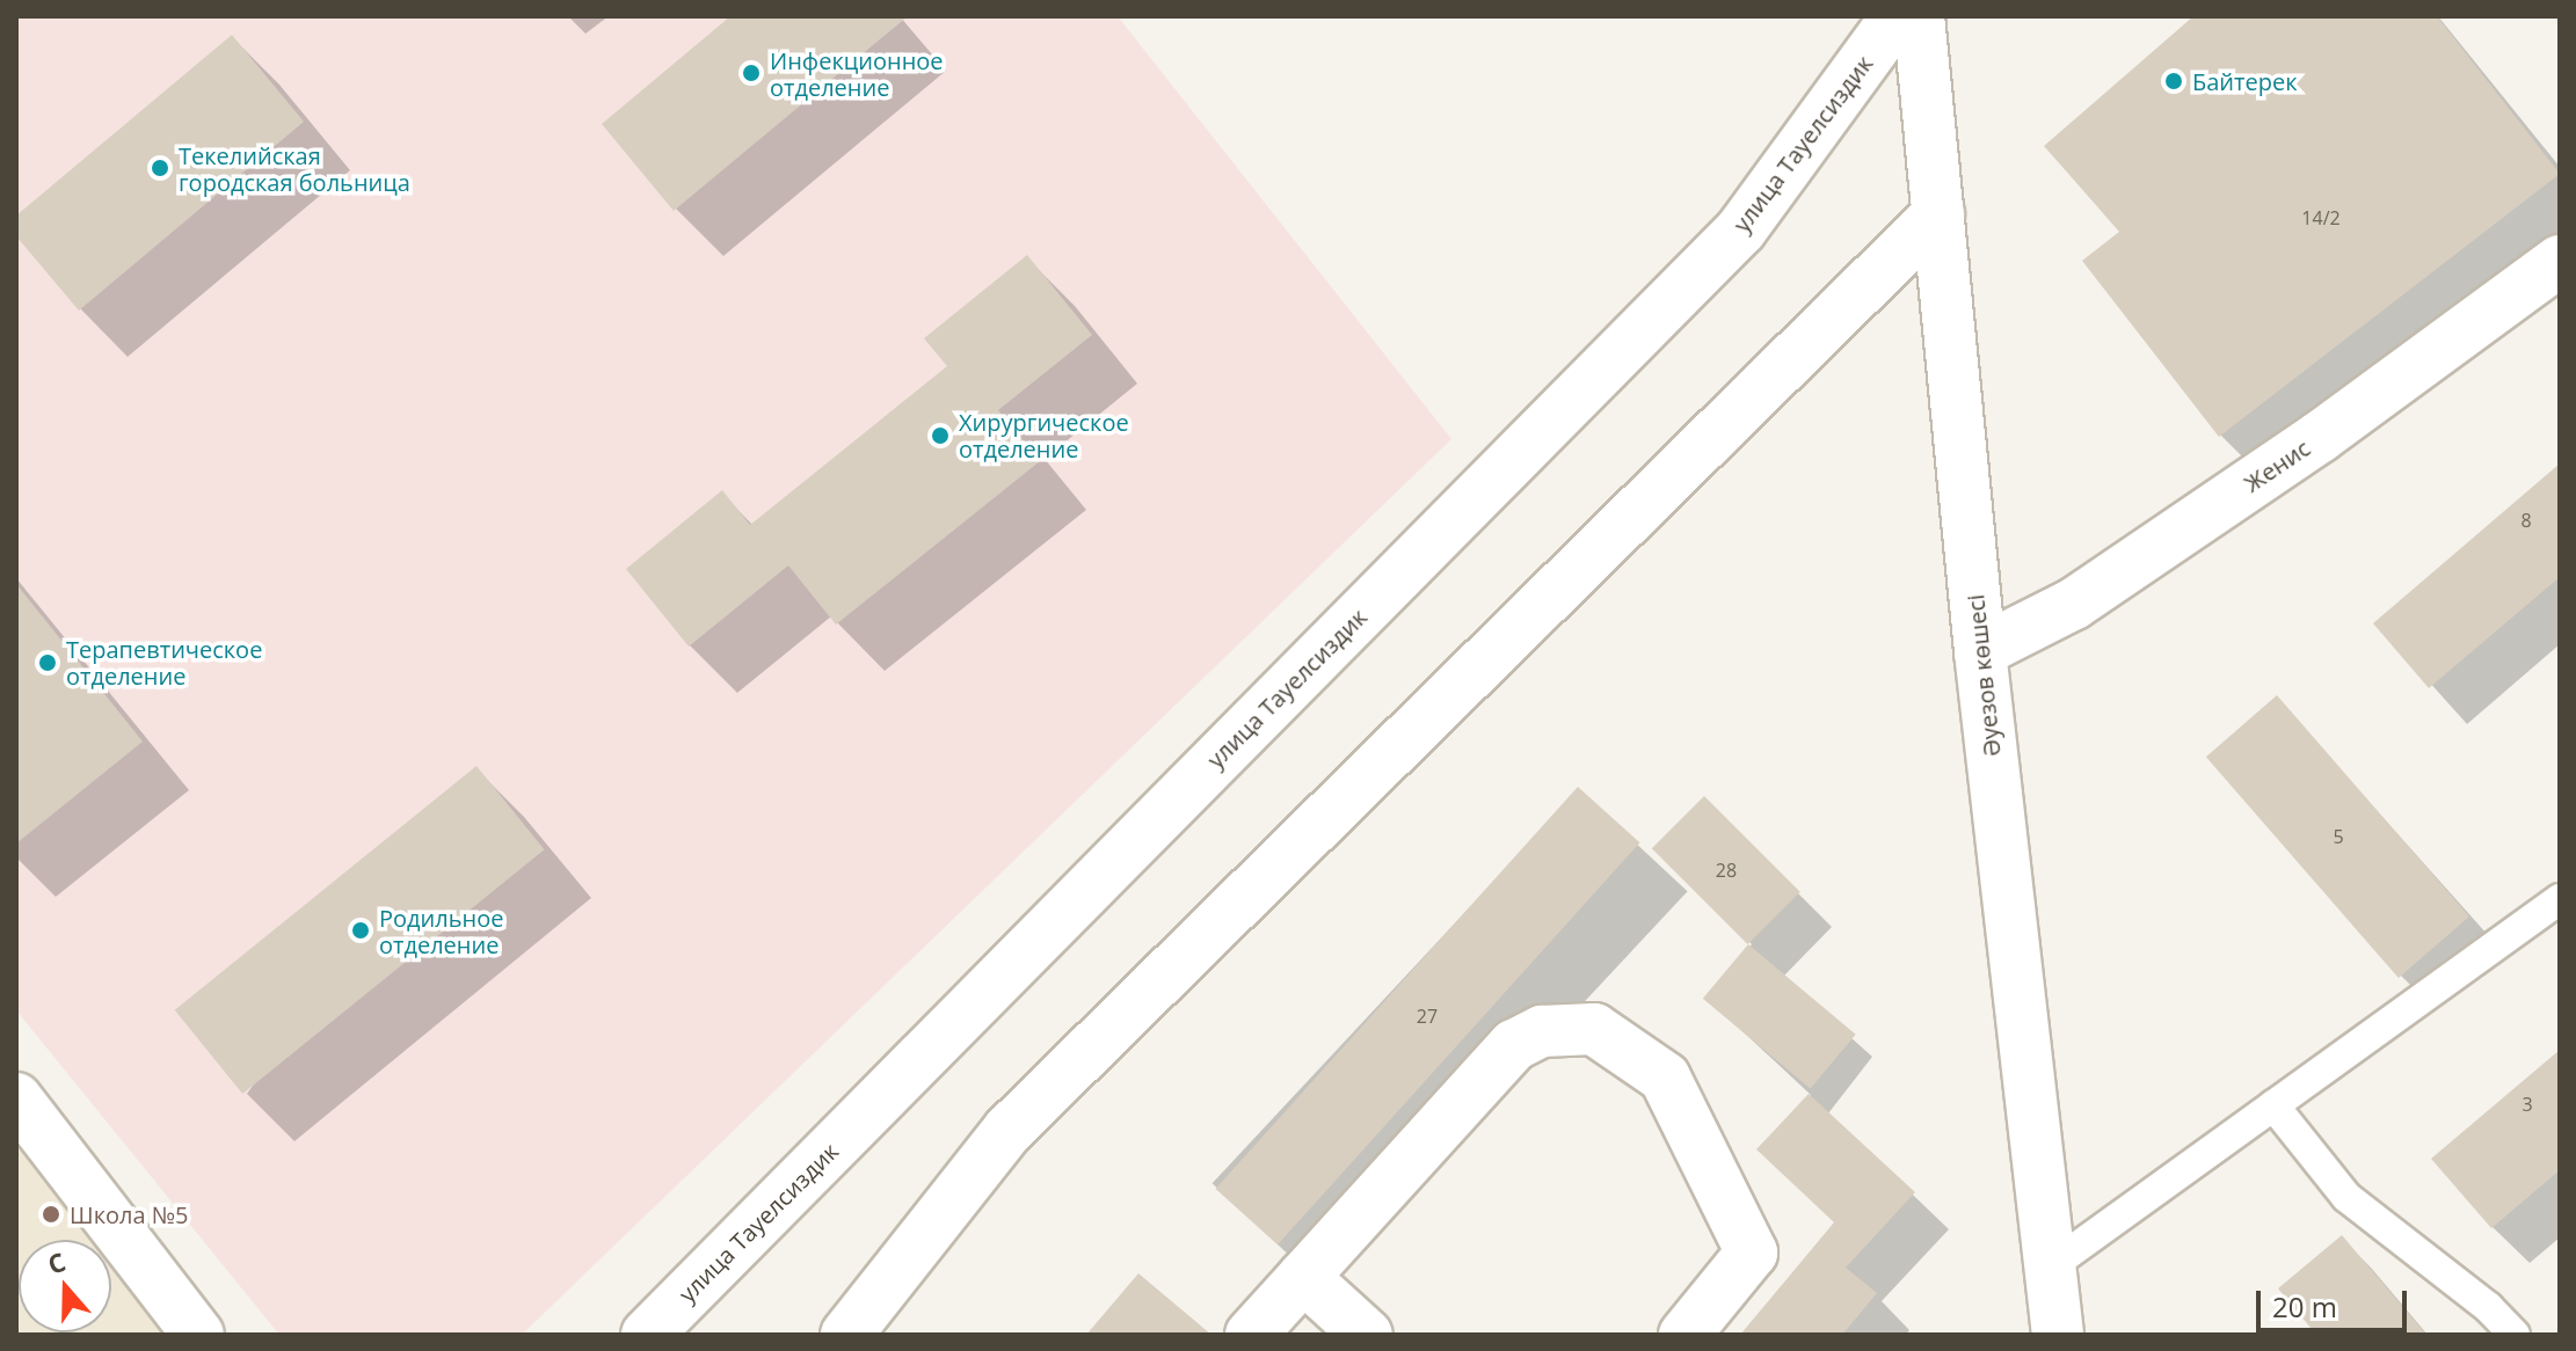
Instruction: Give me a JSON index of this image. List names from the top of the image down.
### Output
{
  "streets": {
    "street": ["улица Тауелсиздик", "Женис", "Әуезов көшесі"]
  },
  "crossings": [
    ["Женис", "Әуезов көшесі"]
  ],
  "places": [
    "Инфекционное отделение",
    "Байтерек",
    "Текелийская городская больница",
    "Хирургическое отделение",
    "Терапевтическое отделение",
    "Родильное отделение",
    "Школа №5"
  ],
  "house_numbers": [
    "14/2",
    "8",
    "5",
    "28",
    "27",
    "3"
  ],
  "scale_bar": "20 m",
  "north": "top"
}
